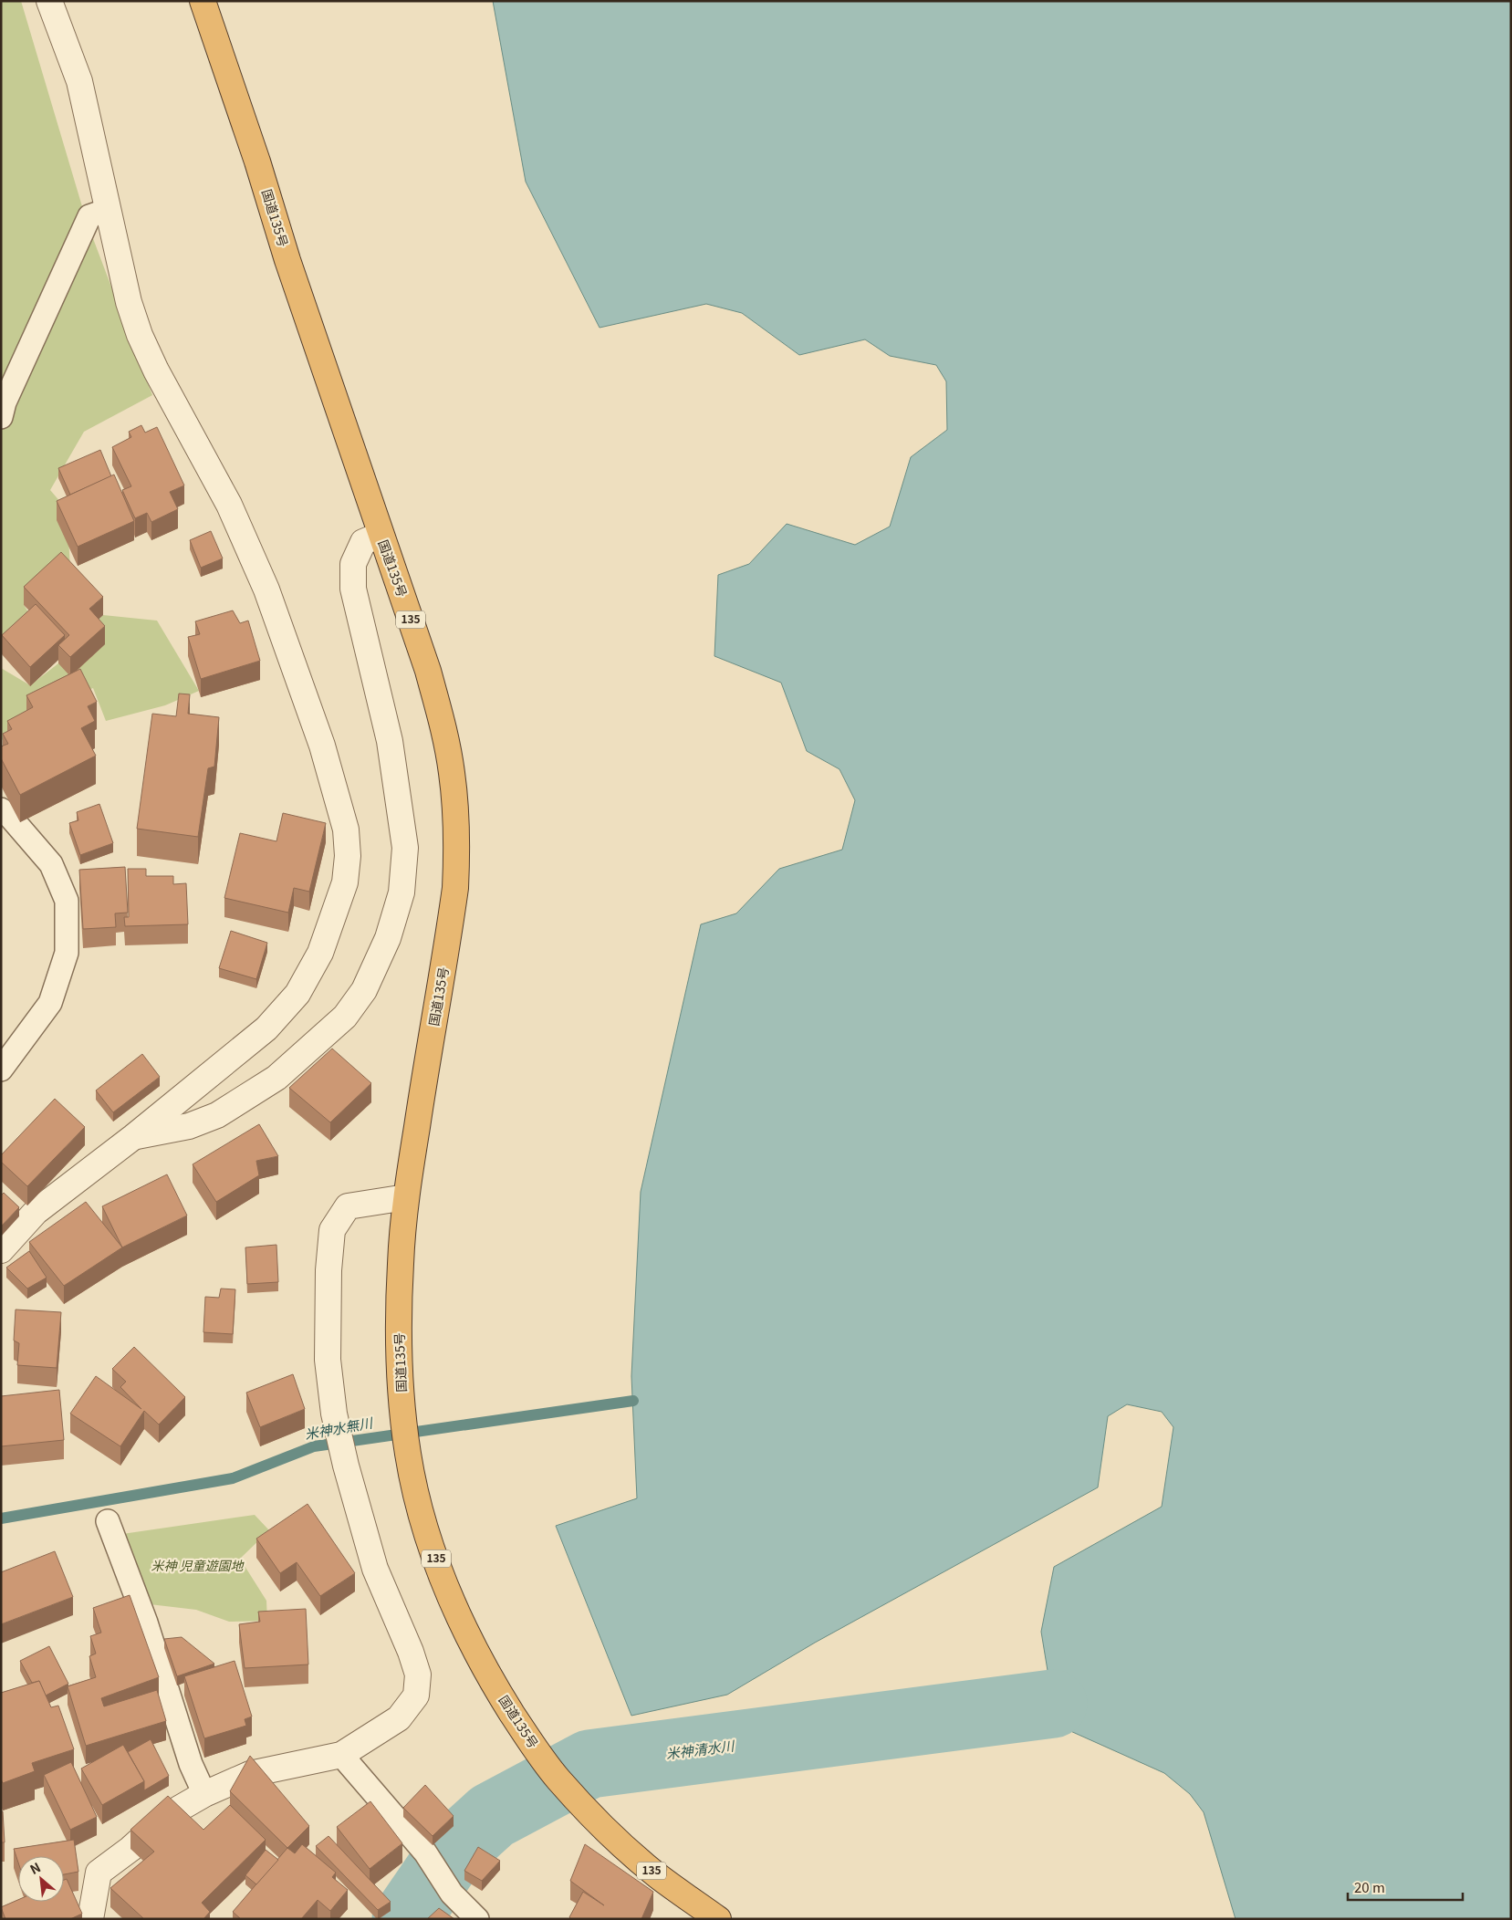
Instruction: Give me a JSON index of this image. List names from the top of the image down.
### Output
{
  "streets": {
    "highway": ["国道135号", "135"]
  },
  "water": ["米神水無川", "米神清水川"],
  "parks": ["米神 児童遊園地"],
  "scale_bar": "20 m",
  "north": "top left"
}
